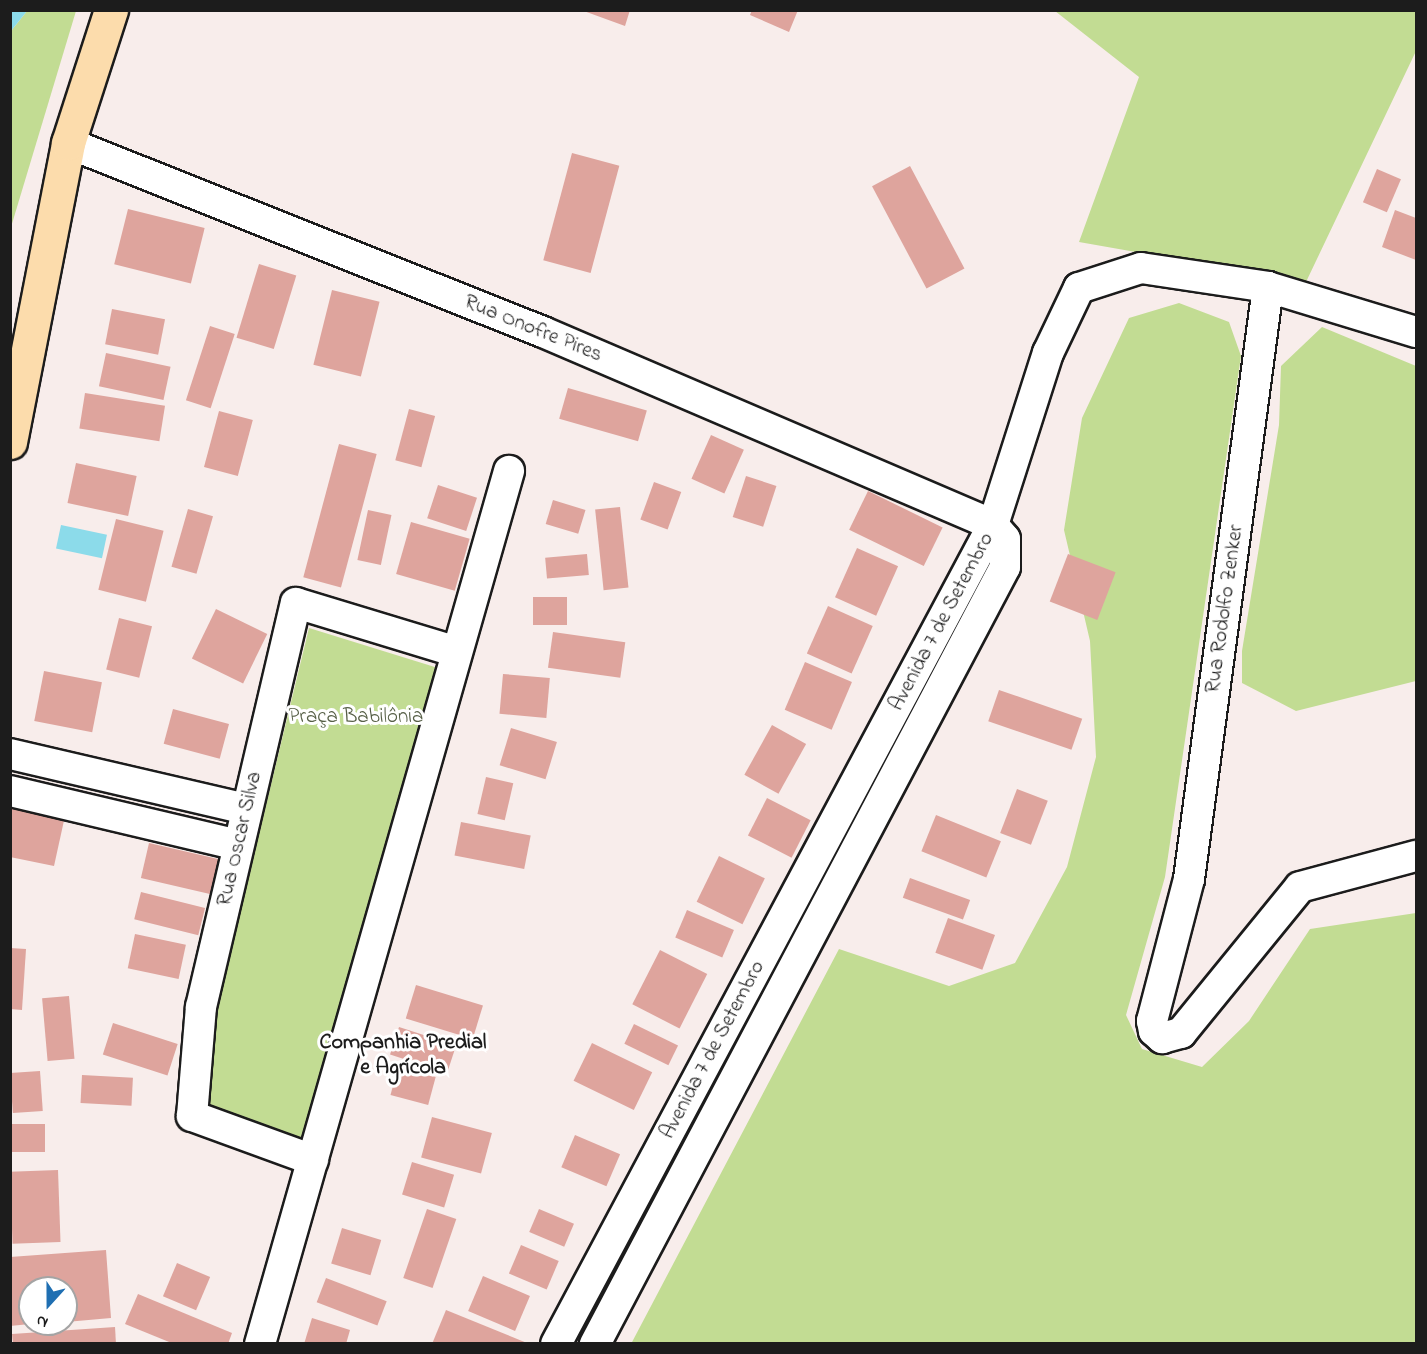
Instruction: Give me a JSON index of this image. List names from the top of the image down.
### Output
{
  "streets": {
    "street": [
      "Rua Onofre Pires",
      "Rua Rodolfo Zenker",
      "Avenida 7 de Setembro",
      "Rua Oscar Silva"
    ]
  },
  "crossings": [
    ["Rua Onofre Pires", "Avenida 7 de Setembro"]
  ],
  "districts": ["Companhia Predial e Agrícola"],
  "parks": ["Praça Babilônia"],
  "north": "bottom"
}
